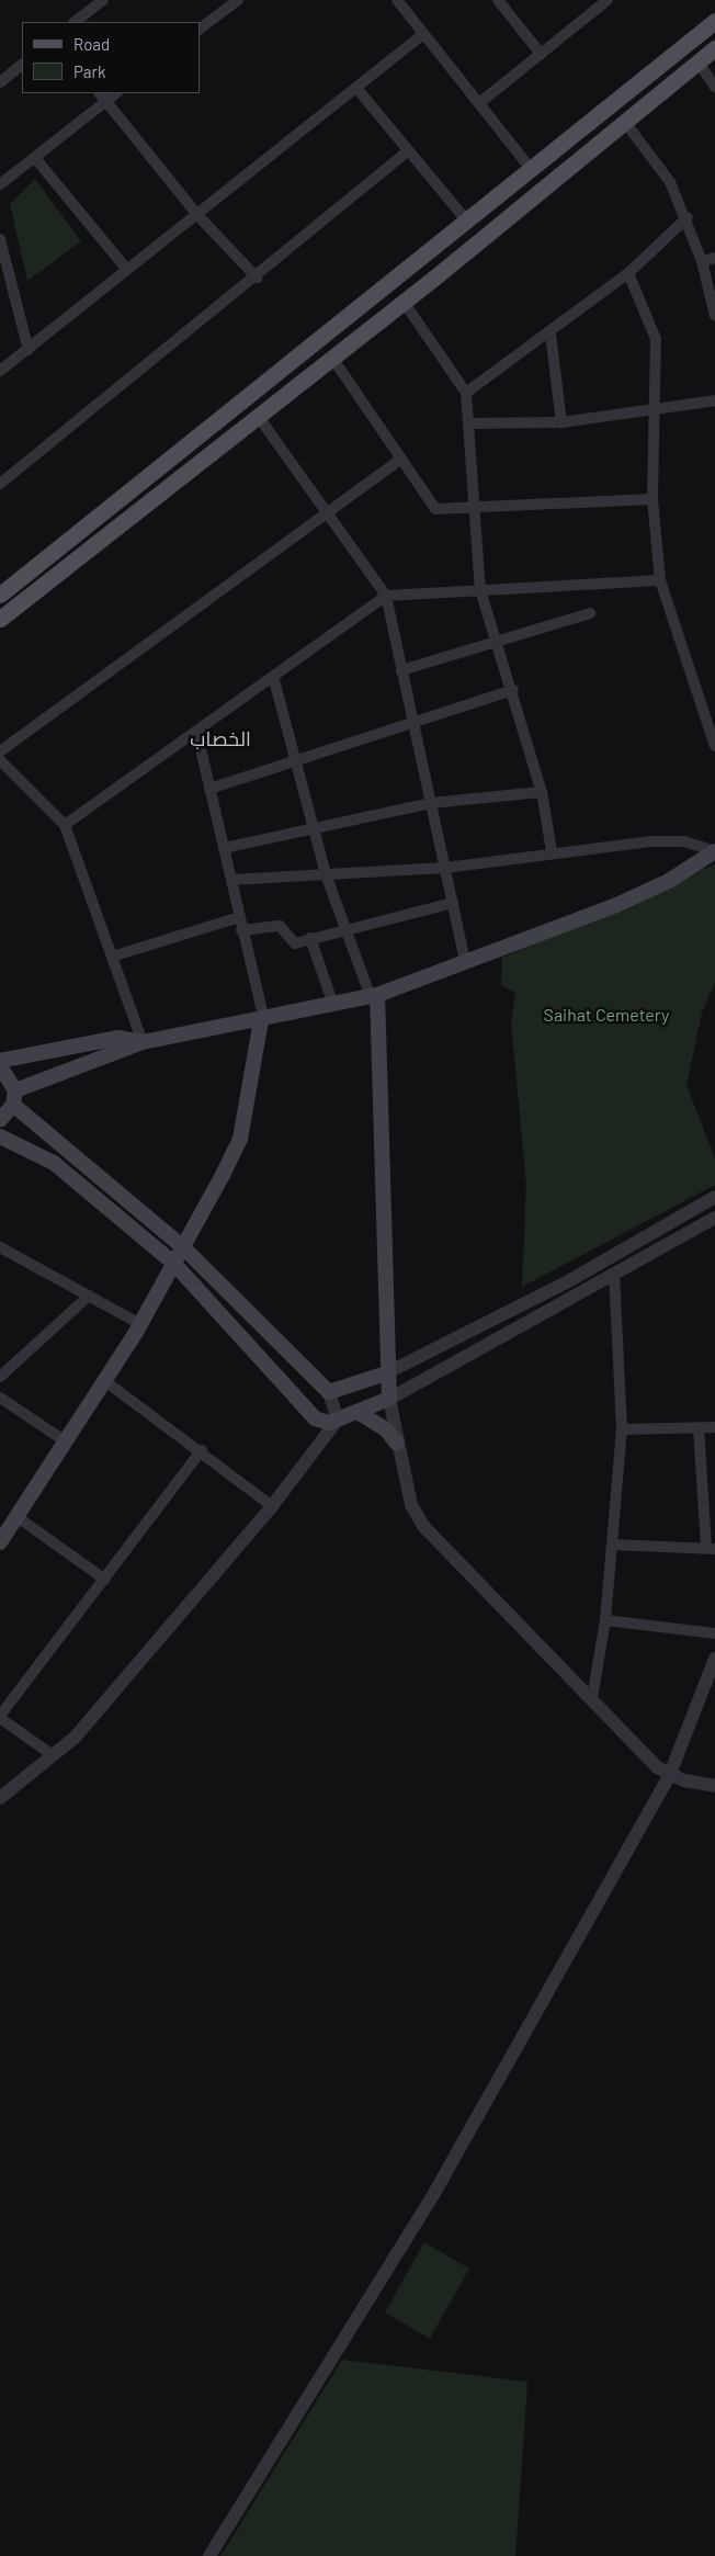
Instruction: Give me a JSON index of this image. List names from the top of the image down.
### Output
{
  "districts": ["الخصاب"],
  "parks": ["Saihat Cemetery"],
  "legend": ["Road", "Park"]
}
